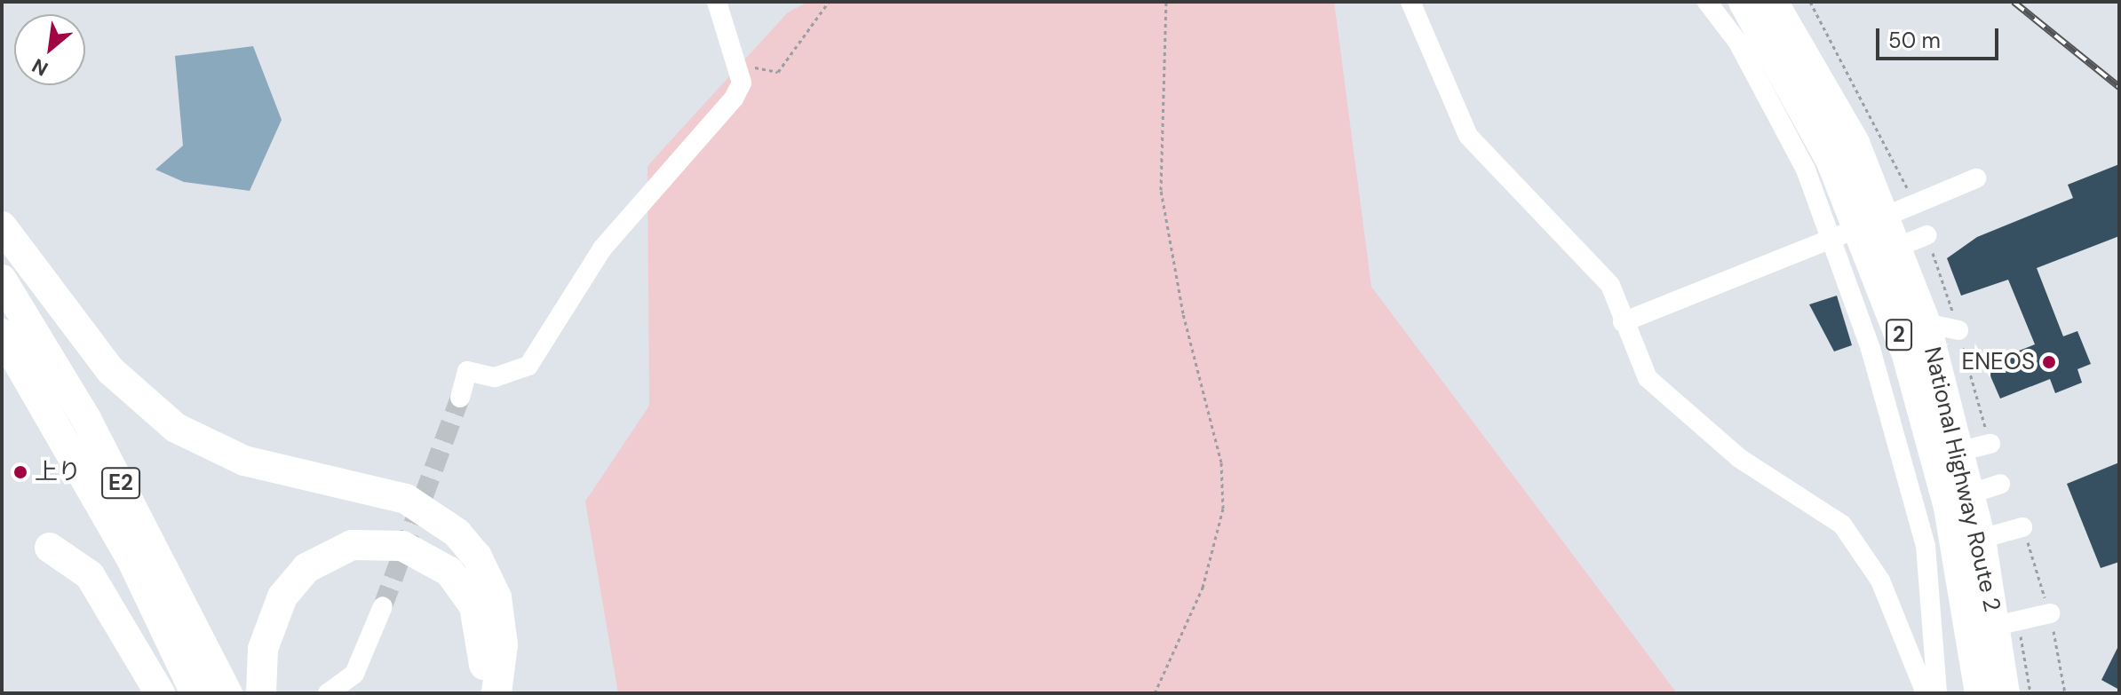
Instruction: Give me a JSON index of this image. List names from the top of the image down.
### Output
{
  "streets": {
    "highway": ["2", "National Highway Route 2", "E2"]
  },
  "places": ["ENEOS", "上り"],
  "scale_bar": "50 m",
  "north": "bottom left"
}
